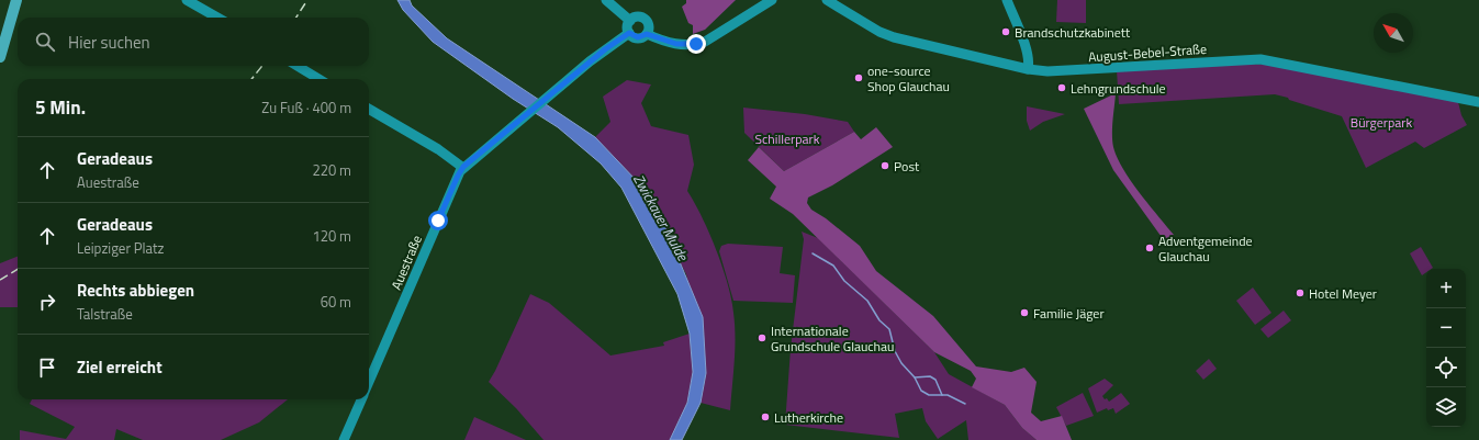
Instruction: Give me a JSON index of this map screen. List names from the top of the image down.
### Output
{
  "streets": {
    "street": ["August-Bebel-Straße", "Auestraße"]
  },
  "water": ["Zwickauer Mulde"],
  "parks": ["Bürgerpark", "Schillerpark"],
  "places": [
    "Brandschutzkabinett",
    "one-source Shop Glauchau",
    "Lehngrundschule",
    "Post",
    "Adventgemeinde Glauchau",
    "Hotel Meyer",
    "Familie Jäger",
    "Internationale Grundschule Glauchau",
    "Lutherkirche"
  ],
  "north": "top left",
  "page": {
    "search": "Hier suchen",
    "heading": ["5 Min.", "Zu Fuß · 400 m"],
    "list": [
      ["Geradeaus", "Auestraße", "220 m"],
      ["Geradeaus", "Leipziger Platz", "120 m"],
      ["Rechts abbiegen", "Talstraße", "60 m"],
      "Ziel erreicht"
    ],
    "map_buttons": ["+", "−"]
  }
}
